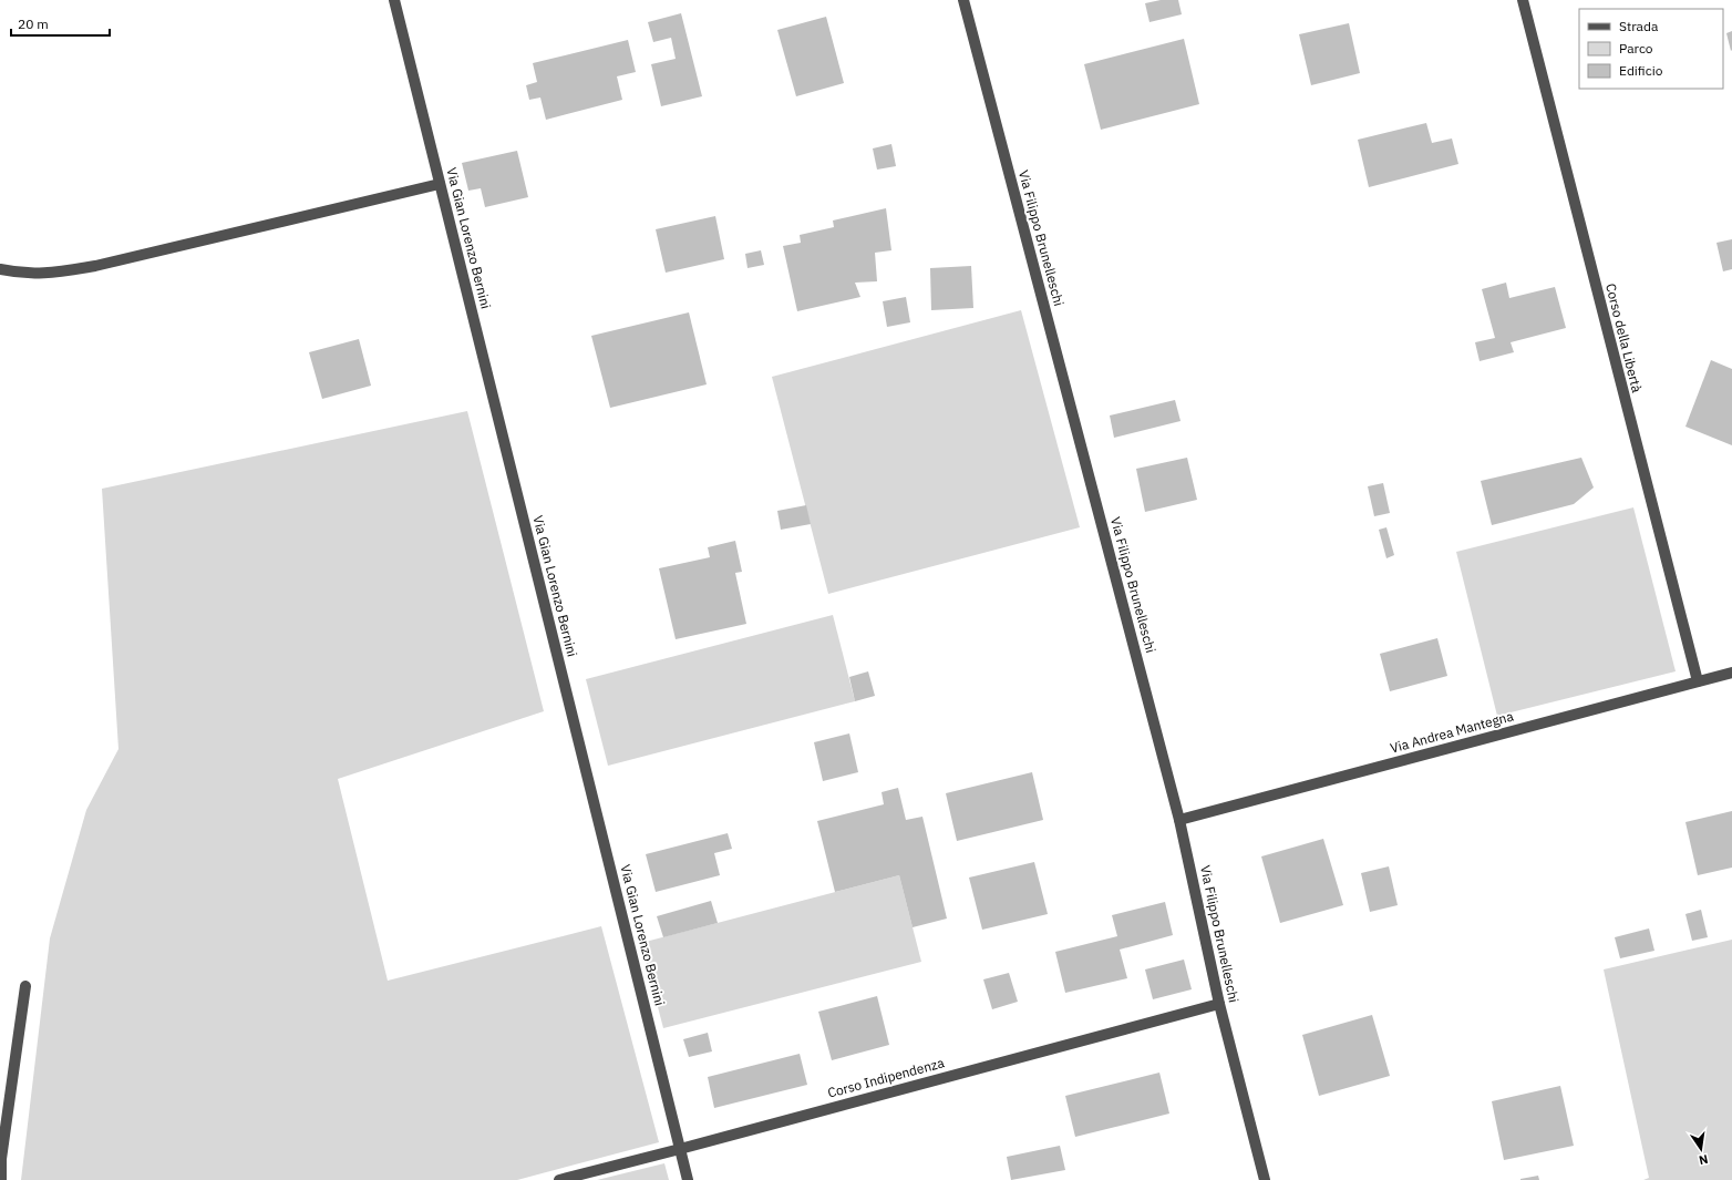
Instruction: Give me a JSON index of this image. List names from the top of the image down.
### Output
{
  "streets": {
    "street": [
      "Via Gian Lorenzo Bernini",
      "Via Filippo Brunelleschi",
      "Corso della Libertà",
      "Via Andrea Mantegna",
      "Corso Indipendenza"
    ]
  },
  "crossings": [
    ["Via Gian Lorenzo Bernini", "Corso Indipendenza"],
    ["Via Filippo Brunelleschi", "Via Andrea Mantegna"],
    ["Via Filippo Brunelleschi", "Corso Indipendenza"],
    ["Corso della Libertà", "Via Andrea Mantegna"]
  ],
  "legend": ["Strada", "Parco", "Edificio"],
  "scale_bar": "20 m",
  "north": "bottom"
}
